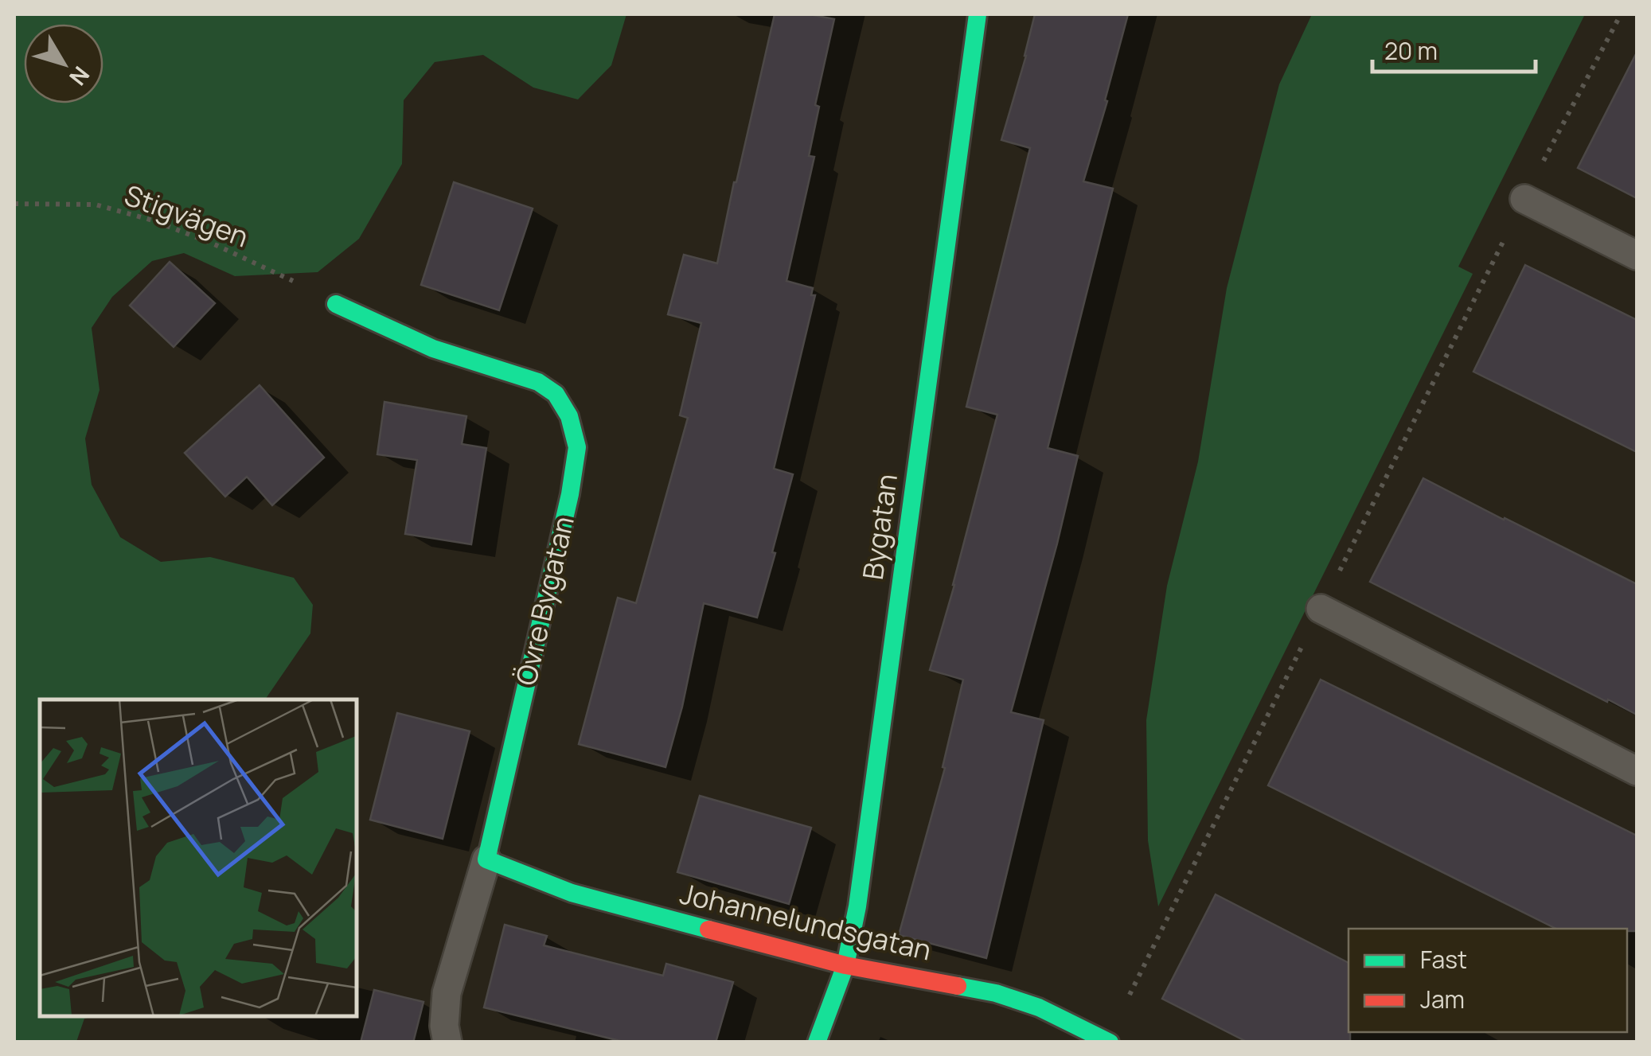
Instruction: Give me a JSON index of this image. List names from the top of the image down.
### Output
{
  "streets": {
    "street": ["Bygatan", "Övre Bygatan", "Johannelundsgatan"],
    "path": ["Stigvägen"]
  },
  "crossings": [
    ["Stigvägen", "Övre Bygatan"],
    ["Bygatan", "Johannelundsgatan"],
    ["Övre Bygatan", "Johannelundsgatan"]
  ],
  "legend": ["Fast", "Jam"],
  "scale_bar": "20 m",
  "north": "bottom right"
}
